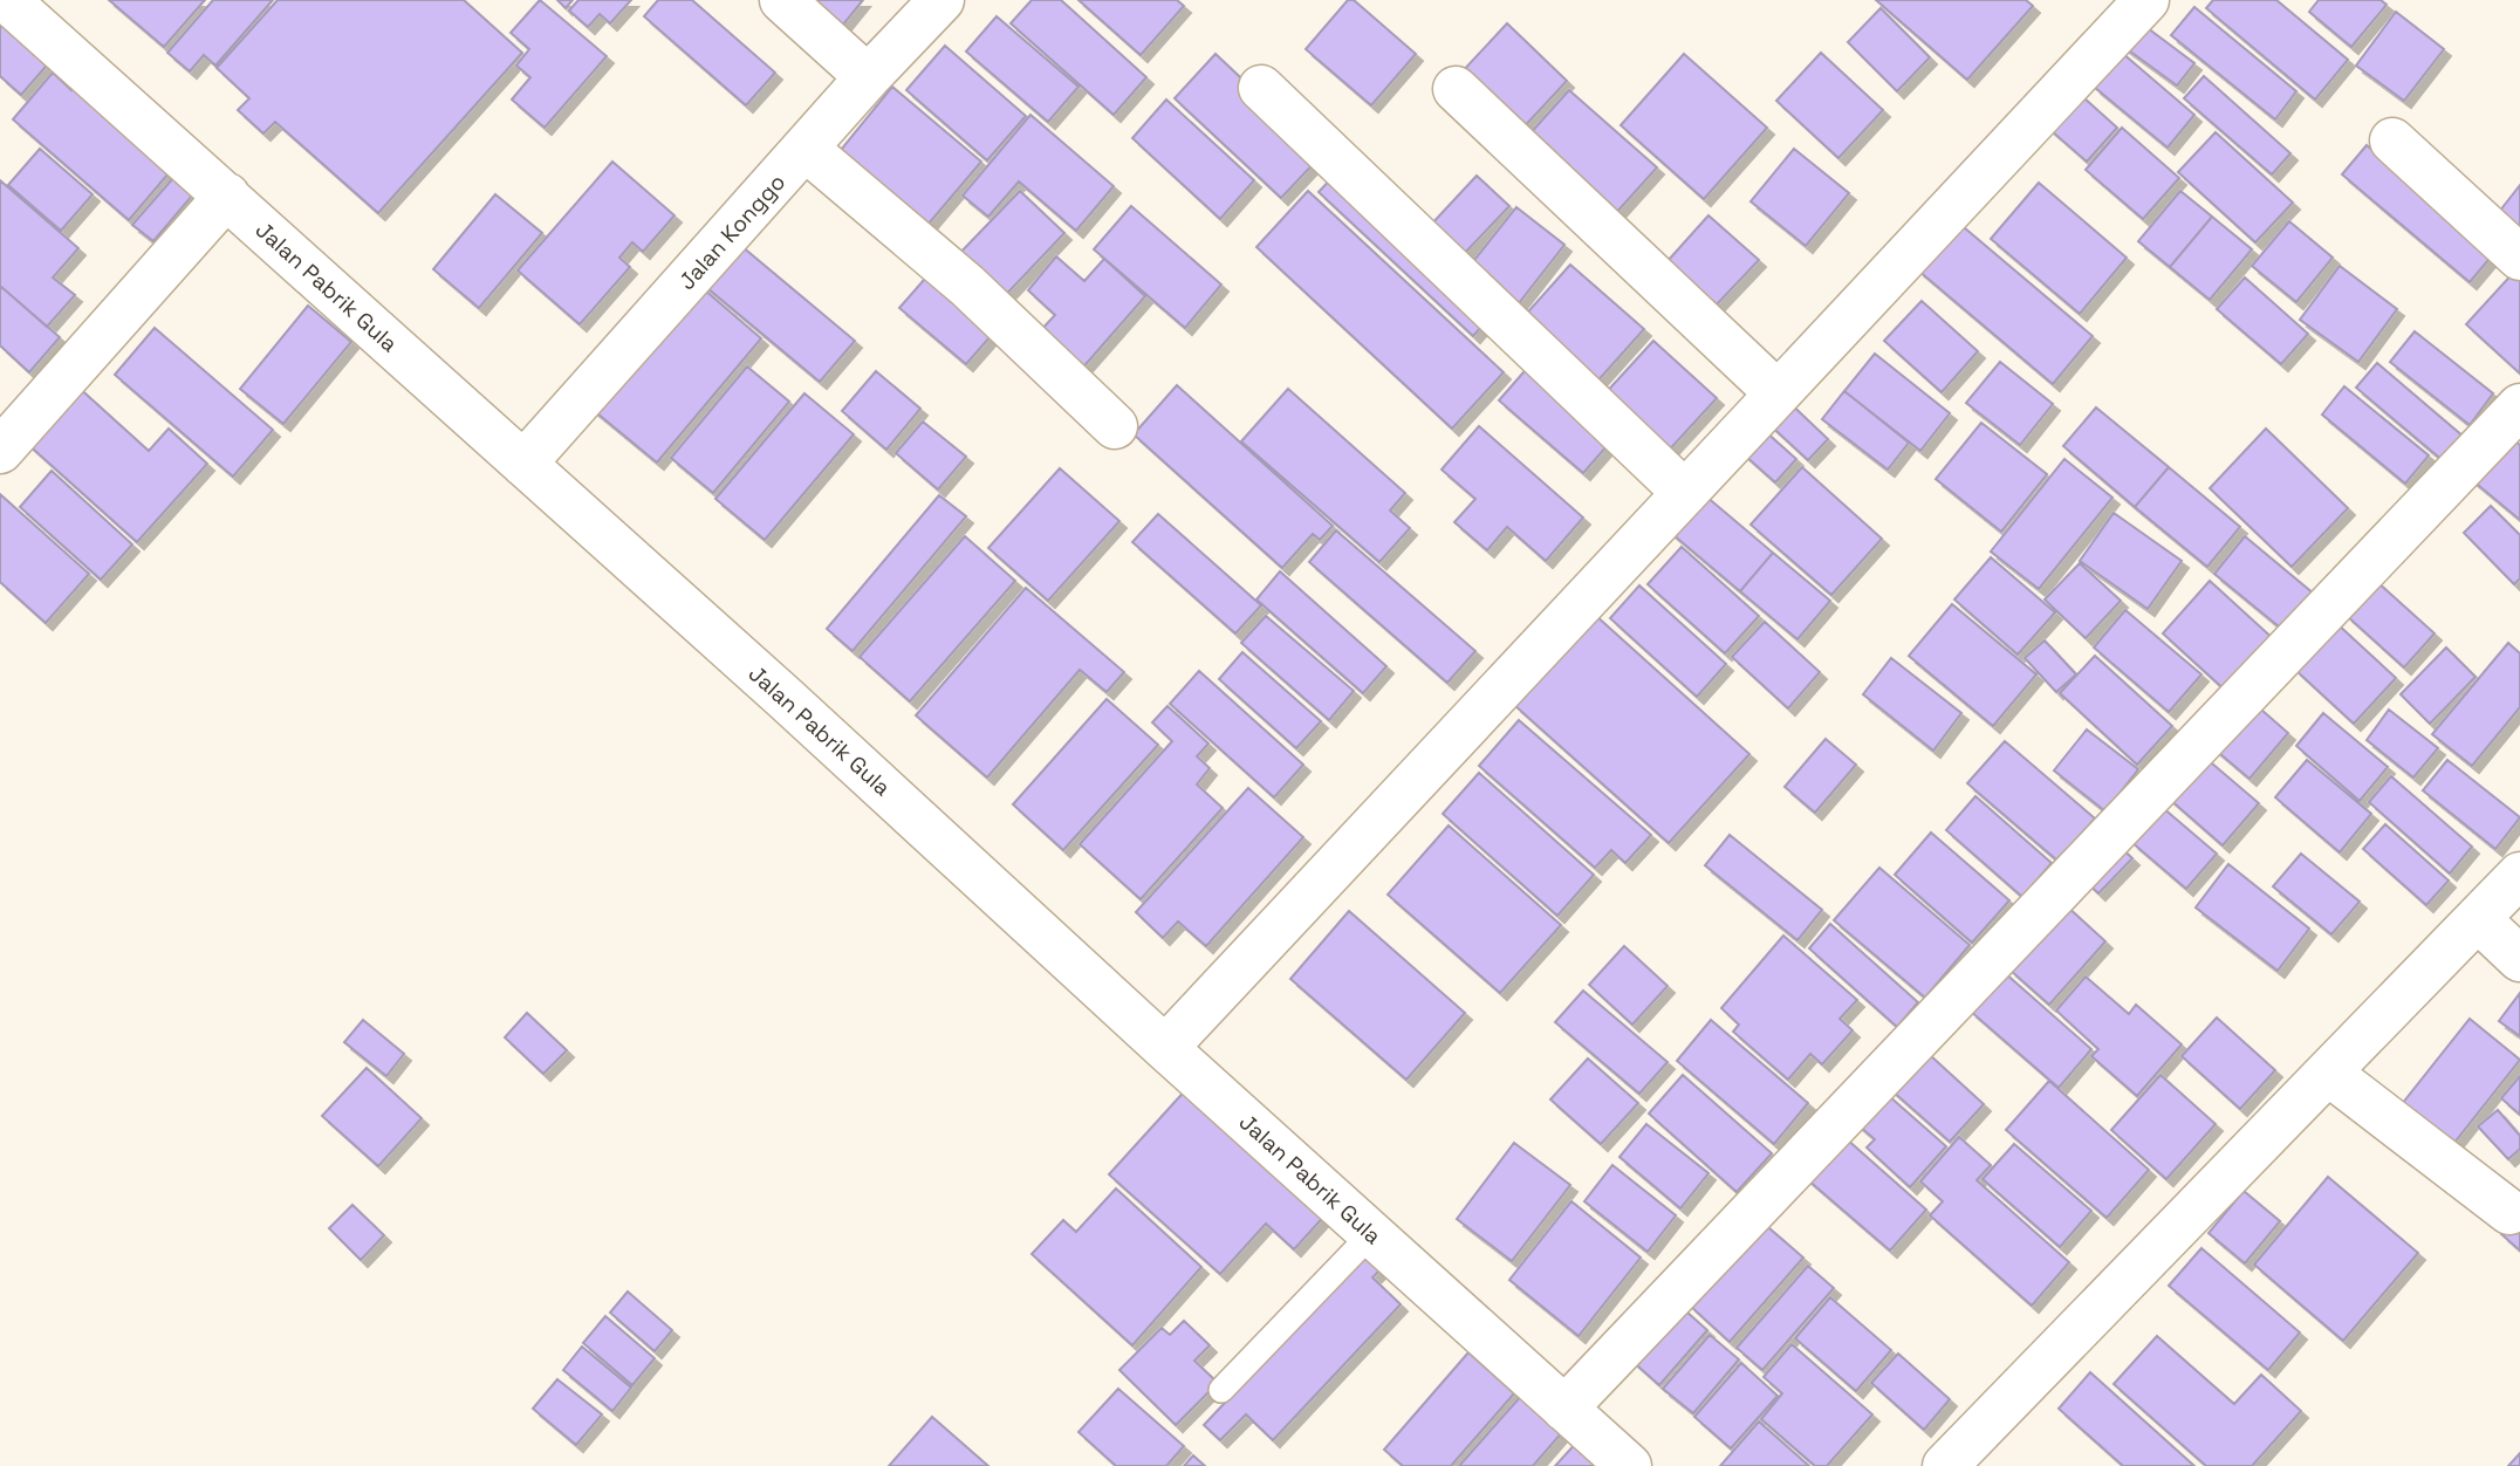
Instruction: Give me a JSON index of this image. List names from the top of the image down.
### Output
{
  "streets": {
    "street": ["Jalan Konggo", "Jalan Pabrik Gula"]
  },
  "crossings": [
    ["Jalan Konggo", "Jalan Pabrik Gula"]
  ]
}
